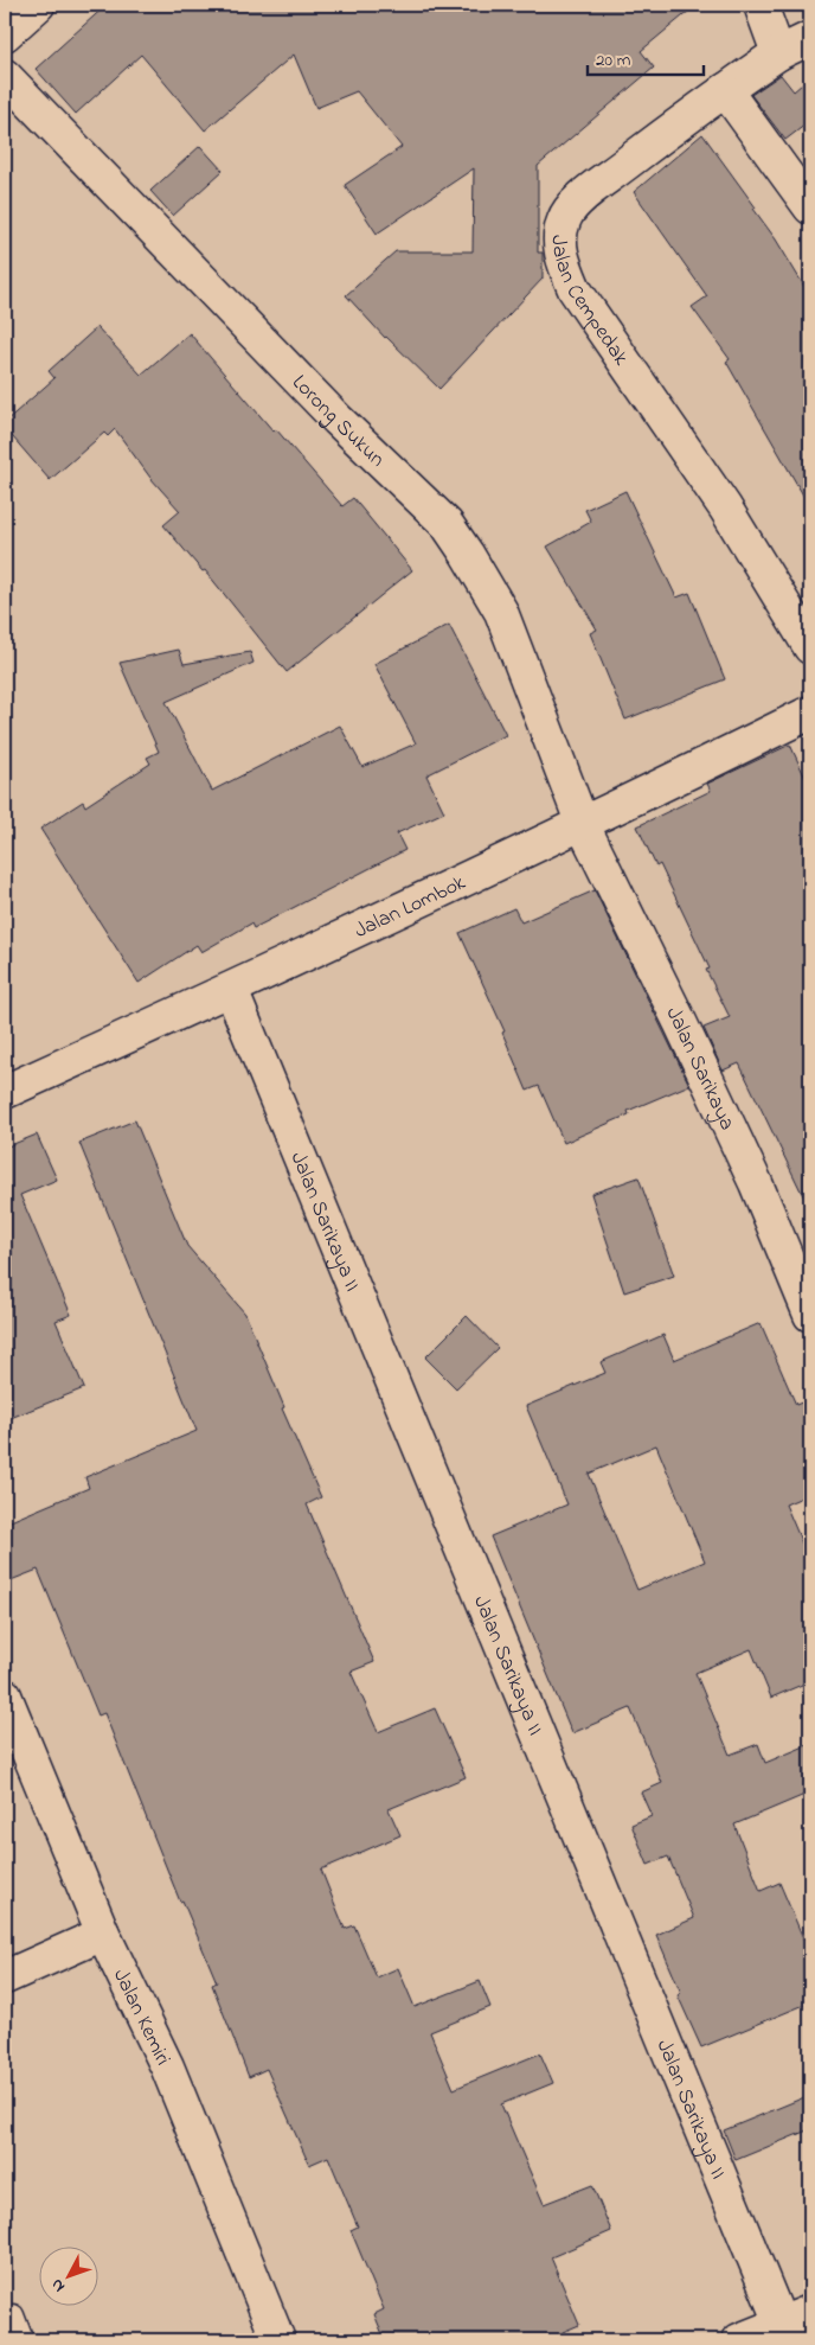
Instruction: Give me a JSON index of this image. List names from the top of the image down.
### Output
{
  "streets": {
    "street": [
      "Jalan Cempedak",
      "Lorong Sukun",
      "Jalan Lombok",
      "Jalan Sarikaya",
      "Jalan Sarikaya II",
      "Jalan Kemiri"
    ]
  },
  "crossings": [
    ["Lorong Sukun", "Jalan Lombok"],
    ["Lorong Sukun", "Jalan Sarikaya"],
    ["Jalan Lombok", "Jalan Sarikaya"],
    ["Jalan Lombok", "Jalan Sarikaya II"]
  ],
  "scale_bar": "20 m",
  "north": "bottom left"
}
